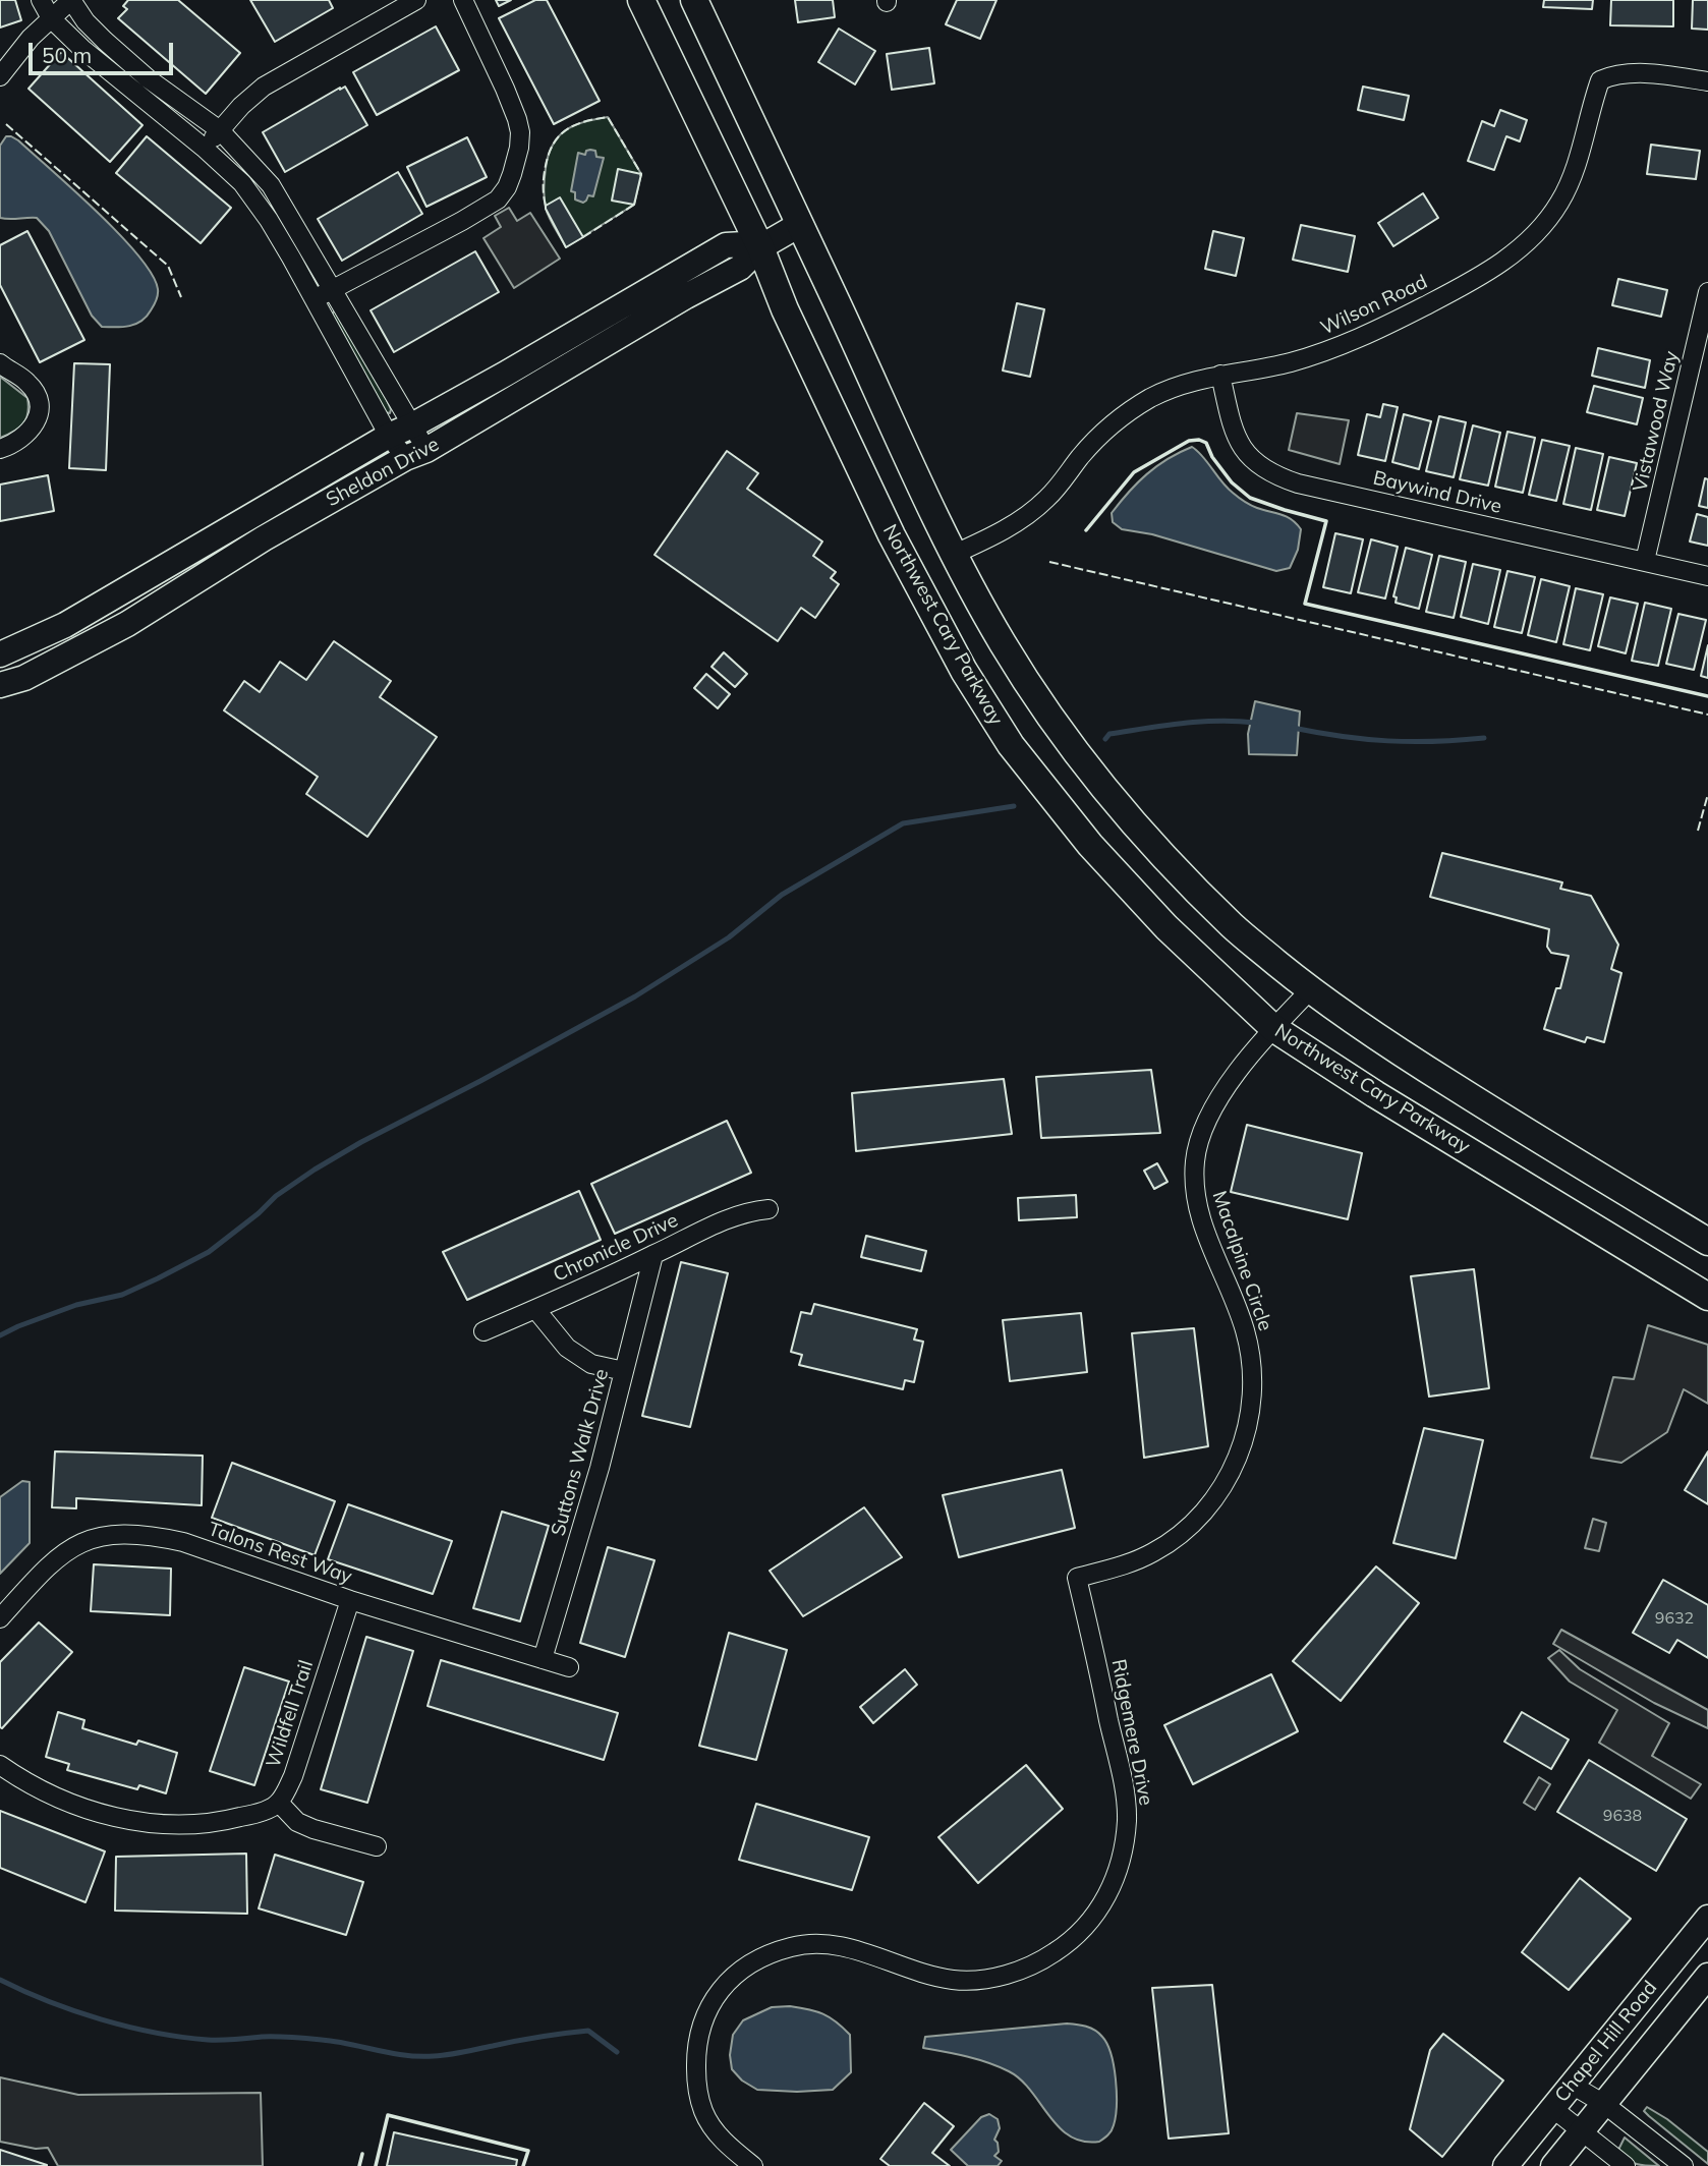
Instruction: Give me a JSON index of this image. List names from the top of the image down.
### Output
{
  "streets": {
    "main road": ["Northwest Cary Parkway"],
    "street": [
      "Wilson Road",
      "Vistawood Way",
      "Sheldon Drive",
      "Baywind Drive",
      "Chronicle Drive",
      "Macalpine Circle",
      "Suttons Walk Drive",
      "Talons Rest Way",
      "Wildfell Trail",
      "Ridgemere Drive",
      "Chapel Hill Road"
    ]
  },
  "crossings": [
    ["Wilson Road", "Baywind Drive"],
    ["Vistawood Way", "Baywind Drive"],
    ["Sheldon Drive", "Northwest Cary Parkway"],
    ["Northwest Cary Parkway", "Macalpine Circle"],
    ["Chronicle Drive", "Suttons Walk Drive"],
    ["Macalpine Circle", "Ridgemere Drive"],
    ["Suttons Walk Drive", "Talons Rest Way"],
    ["Talons Rest Way", "Wildfell Trail"]
  ],
  "house_numbers": ["9632", "9638"],
  "scale_bar": "50 m"
}
